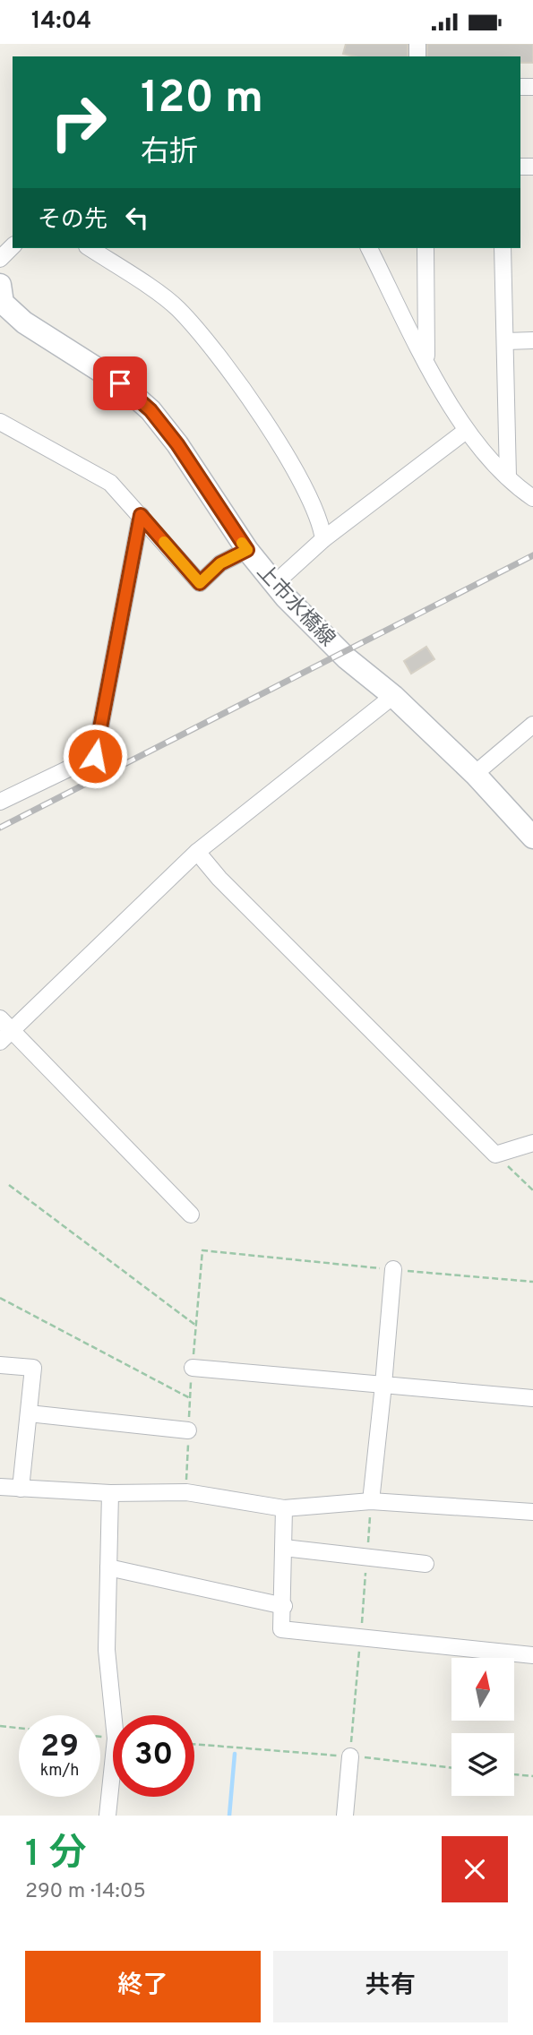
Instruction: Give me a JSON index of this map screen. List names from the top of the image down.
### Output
{
  "streets": {
    "main road": ["上市水橋線"]
  },
  "north": "top",
  "page": {
    "status": "14:04",
    "turn": ["120 m", "右折"],
    "then": "その先",
    "speed": "29 km/h",
    "limit": "30",
    "heading": ["1 分", "290 m · 14:05"],
    "buttons": ["終了", "共有"]
  }
}
